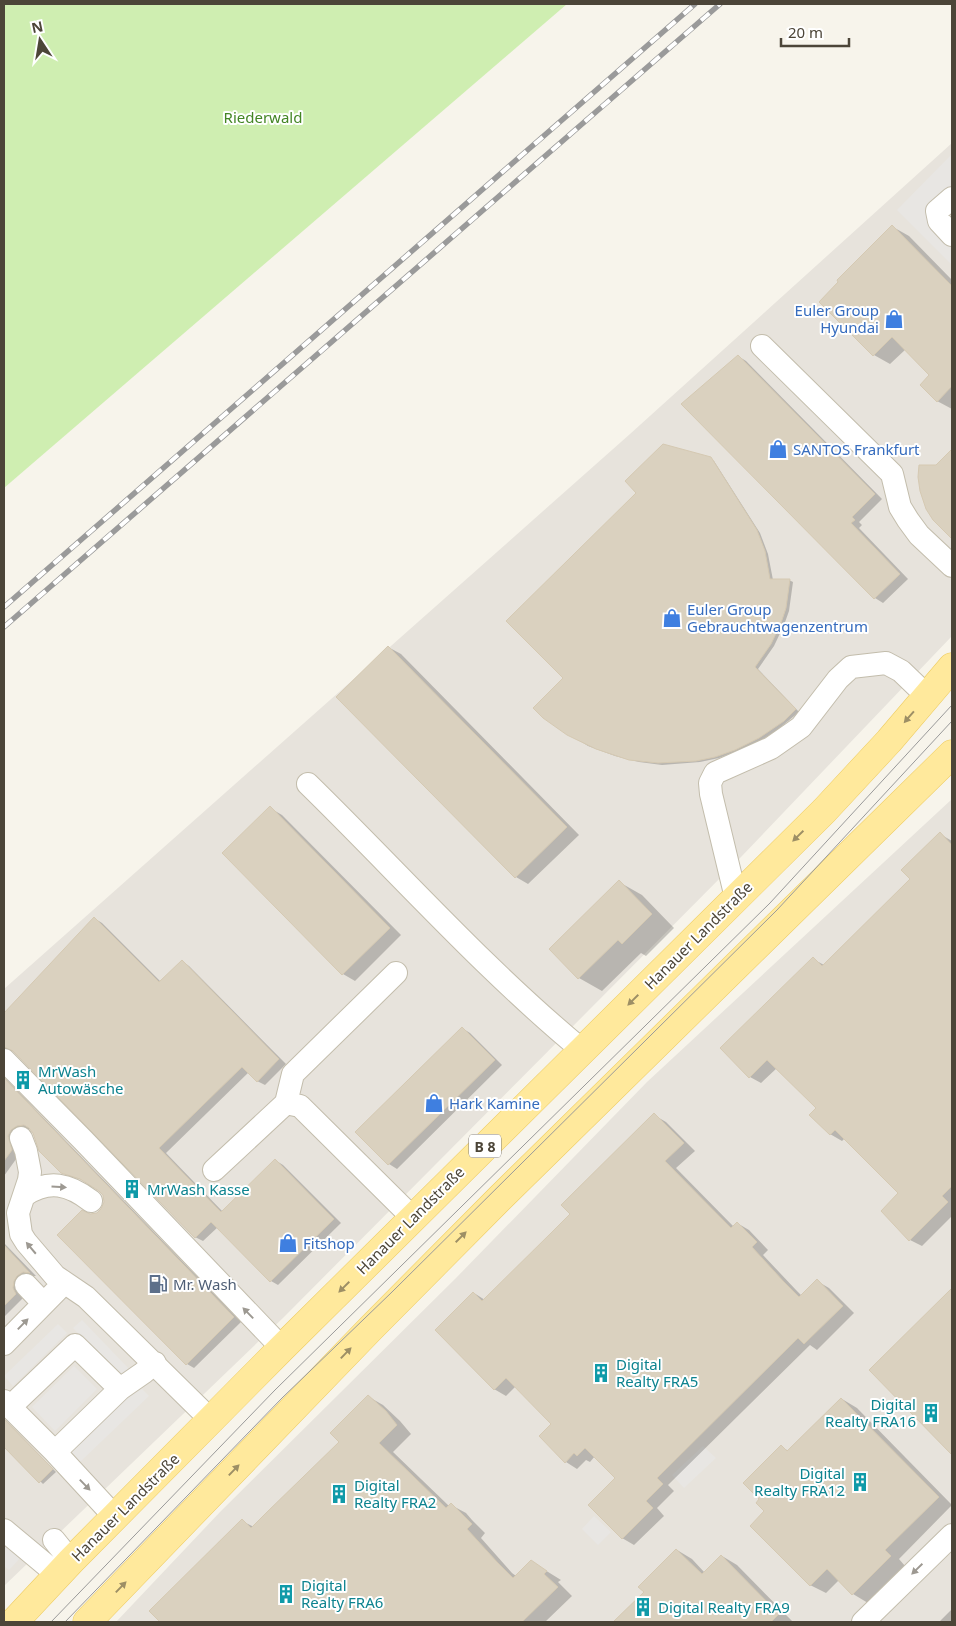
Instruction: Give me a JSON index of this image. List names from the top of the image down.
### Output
{
  "streets": {
    "main road": ["Hanauer Landstraße", "B 8"]
  },
  "parks": ["Riederwald"],
  "places": {
    "shop": [
      "Euler Group Hyundai",
      "SANTOS Frankfurt",
      "Euler Group Gebrauchtwagenzentrum",
      "Hark Kamine",
      "Fitshop"
    ],
    "building": [
      "MrWash Autowäsche",
      "MrWash Kasse",
      "Digital Realty FRA5",
      "Digital Realty FRA16",
      "Digital Realty FRA12",
      "Digital Realty FRA2",
      "Digital Realty FRA6",
      "Digital Realty FRA9"
    ],
    "fuel station": ["Mr. Wash"]
  },
  "scale_bar": "20 m",
  "north": "top"
}
